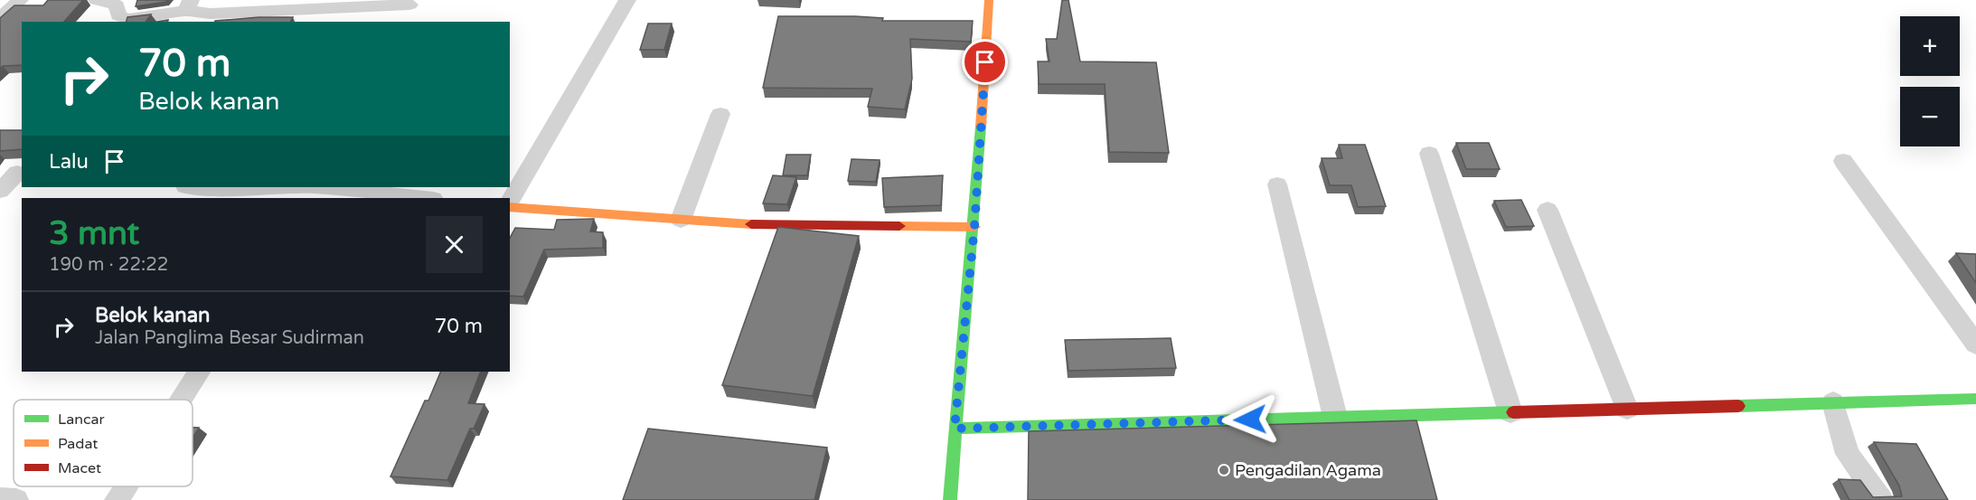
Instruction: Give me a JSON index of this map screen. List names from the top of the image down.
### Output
{
  "places": ["Pengadilan Agama"],
  "legend": ["Lancar", "Padat", "Macet"],
  "page": {
    "map_buttons": ["+", "−"],
    "turn": ["70 m", "Belok kanan"],
    "then": "Lalu",
    "heading": ["3 mnt", "190 m · 22:22"],
    "list": [
      {
        "name": "Belok kanan",
        "note": "Jalan Panglima Besar Sudirman",
        "value": "70 m"
      }
    ]
  }
}
